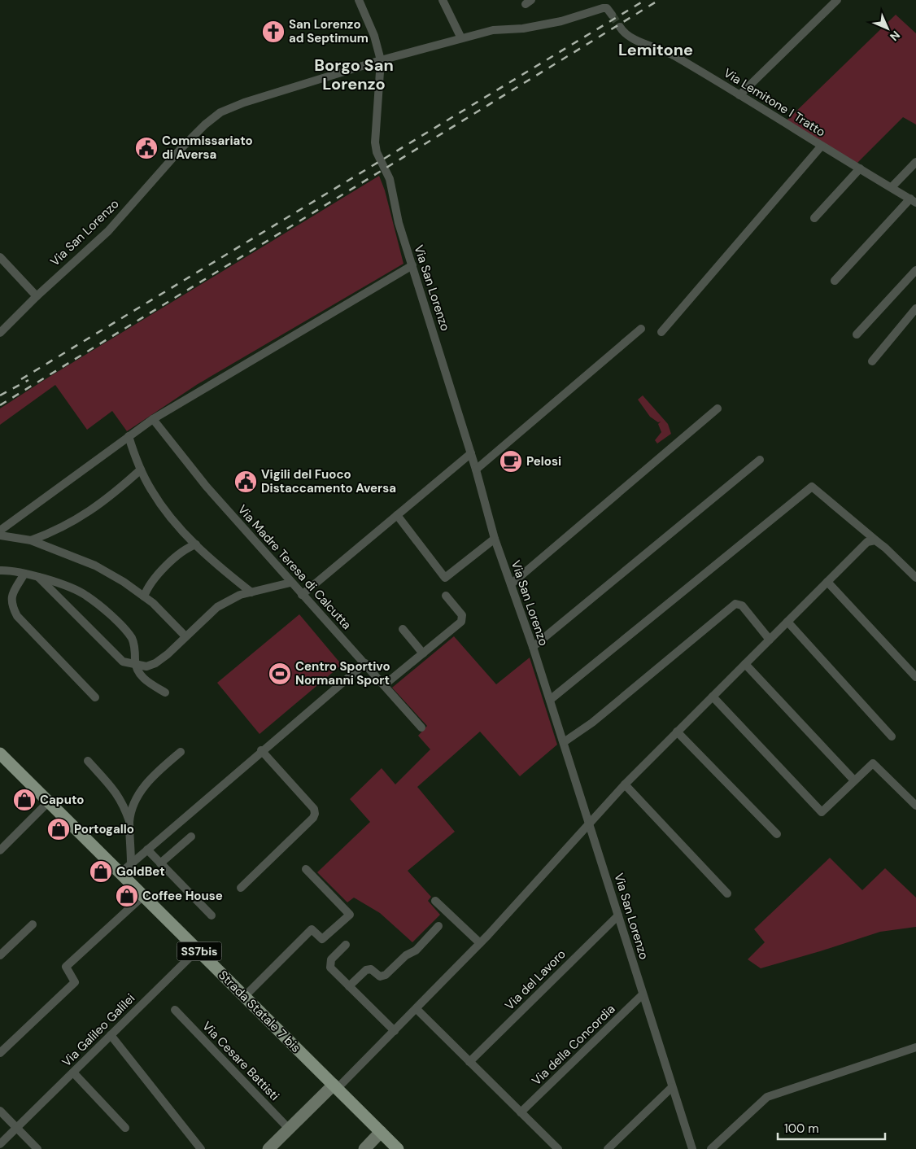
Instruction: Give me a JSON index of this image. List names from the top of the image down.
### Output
{
  "streets": {
    "main road": ["SS7bis", "Strada Statale 7 bis"],
    "street": [
      "Via Lemitone I Tratto",
      "Via San Lorenzo",
      "Via Madre Teresa di Calcutta",
      "Via del Lavoro",
      "Via Galileo Galilei",
      "Via della Concordia",
      "Via Cesare Battisti"
    ]
  },
  "crossings": [
    ["Via San Lorenzo", "Via del Lavoro"],
    ["Via San Lorenzo", "Via della Concordia"],
    ["Strada Statale 7 bis", "Via Galileo Galilei"]
  ],
  "districts": ["Lemitone", "Borgo San Lorenzo"],
  "places": {
    "church": ["San Lorenzo ad Septimum"],
    "public building": ["Commissariato di Aversa", "Vigili del Fuoco Distaccamento Aversa"],
    "cafe": ["Pelosi"],
    "sports": ["Centro Sportivo Normanni Sport"],
    "shop": [
      "Caputo",
      "Portogallo",
      "GoldBet",
      "Coffee House"
    ]
  },
  "scale_bar": "100 m",
  "north": "bottom right"
}
